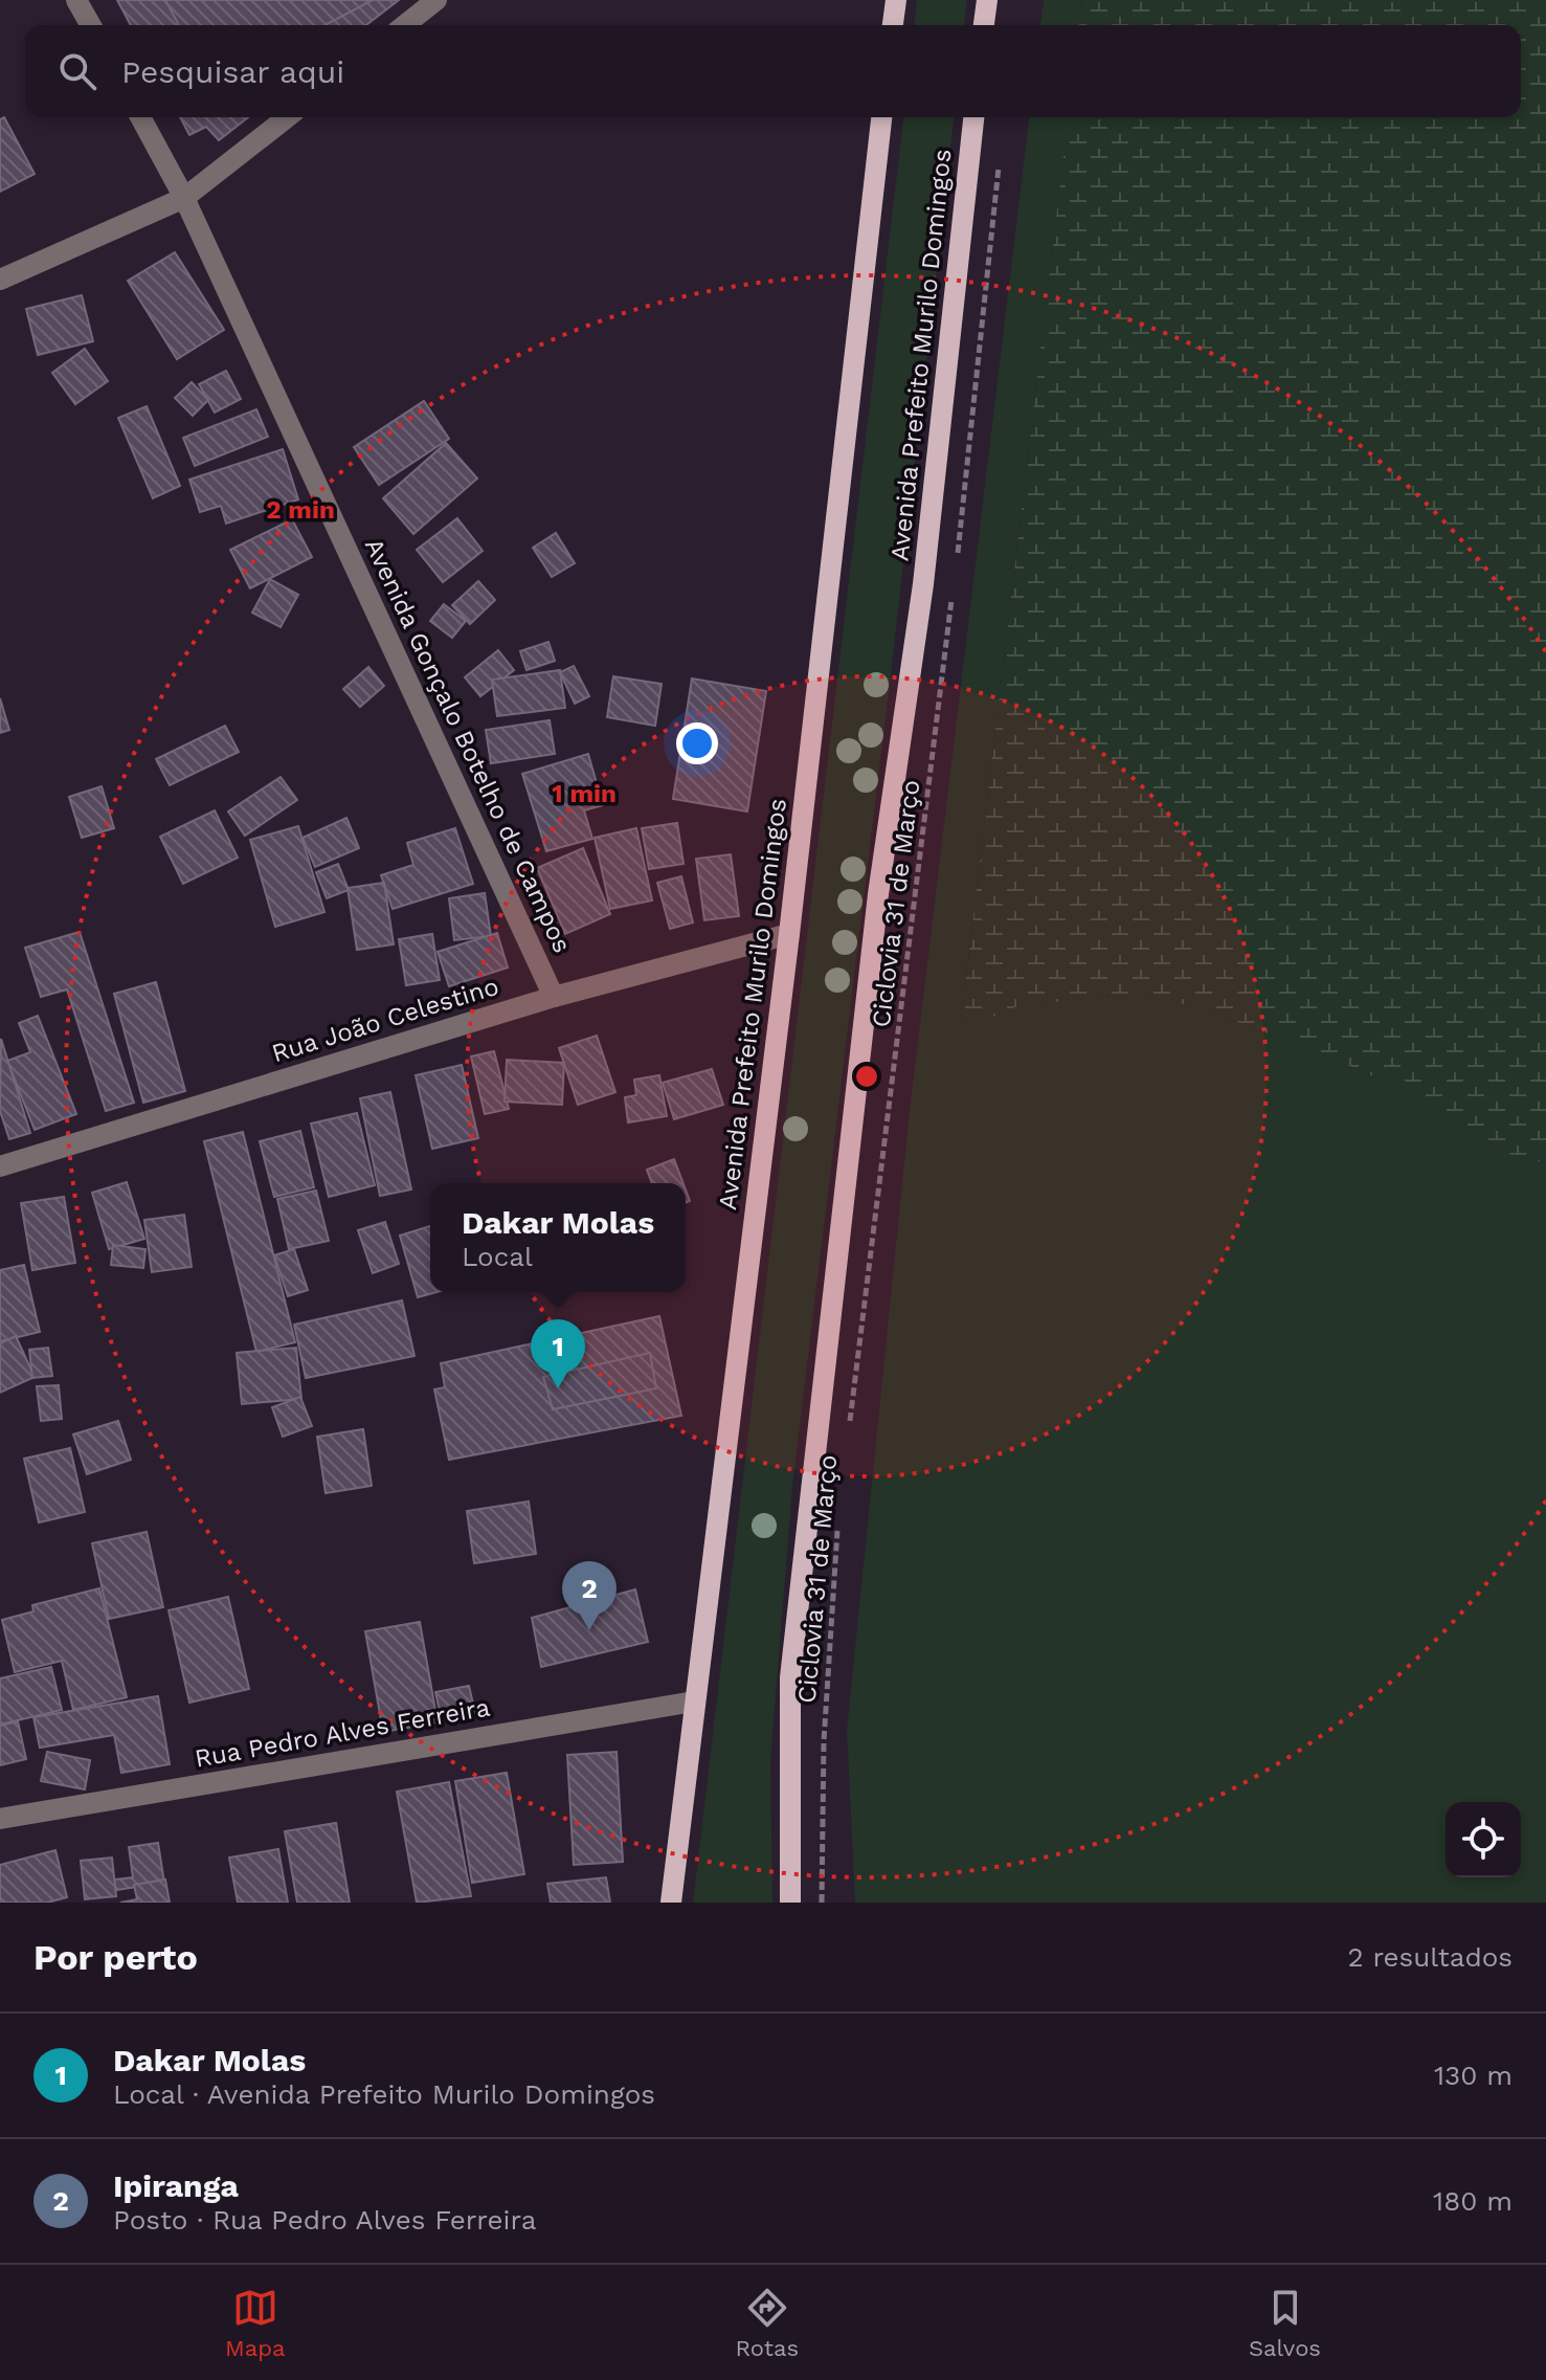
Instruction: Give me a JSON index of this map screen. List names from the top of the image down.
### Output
{
  "streets": {
    "main road": ["Avenida Prefeito Murilo Domingos"],
    "street": ["Avenida Gonçalo Botelho de Campos", "Rua João Celestino", "Rua Pedro Alves Ferreira"],
    "path": ["Ciclovia 31 de Março"]
  },
  "crossings": [
    ["Avenida Prefeito Murilo Domingos", "Rua João Celestino"],
    ["Avenida Prefeito Murilo Domingos", "Rua Pedro Alves Ferreira"],
    ["Avenida Gonçalo Botelho de Campos", "Rua João Celestino"]
  ],
  "page": {
    "search": "Pesquisar aqui",
    "popup": ["Dakar Molas", "Local"],
    "pins": ["1", "2"],
    "heading": ["Por perto", "2 resultados"],
    "list": [
      {
        "mark": "1",
        "name": "Dakar Molas",
        "note": "Local · Avenida Prefeito Murilo Domingos",
        "value": "130 m"
      },
      {
        "mark": "2",
        "name": "Ipiranga",
        "note": "Posto · Rua Pedro Alves Ferreira",
        "value": "180 m"
      }
    ],
    "nav": ["Mapa", "Rotas", "Salvos"]
  },
  "rings": ["2 min", "1 min"]
}
